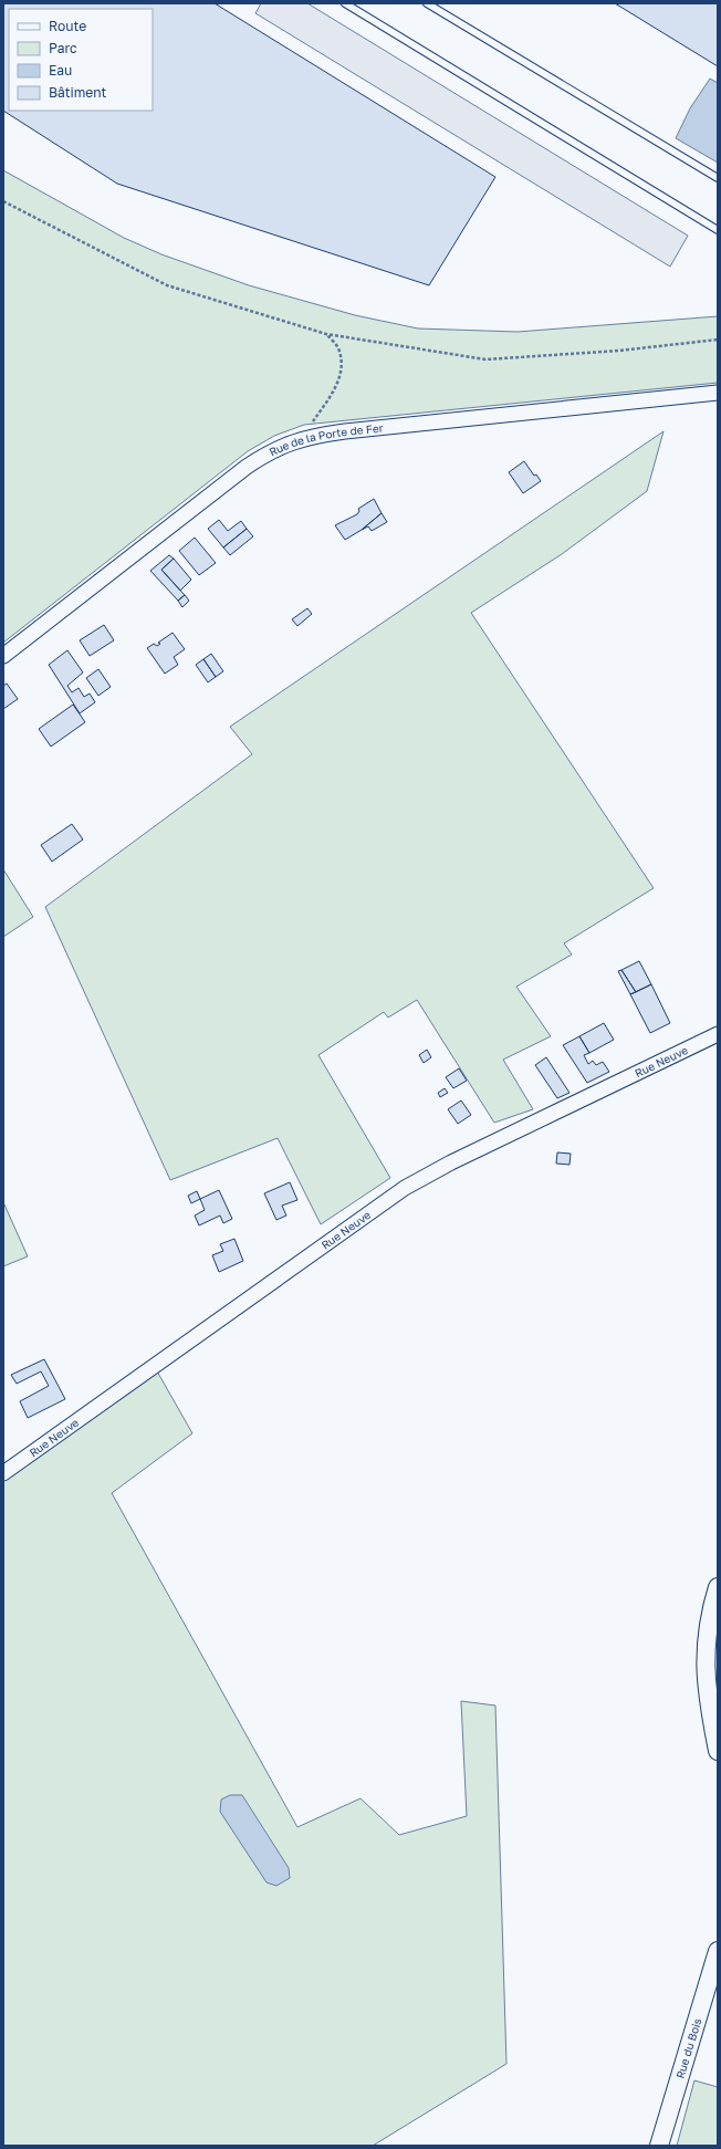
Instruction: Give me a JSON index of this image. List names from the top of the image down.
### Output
{
  "streets": {
    "street": ["Rue de la Porte de Fer", "Rue Neuve", "Rue du Bois"]
  },
  "legend": [
    "Route",
    "Parc",
    "Eau",
    "Bâtiment"
  ]
}
